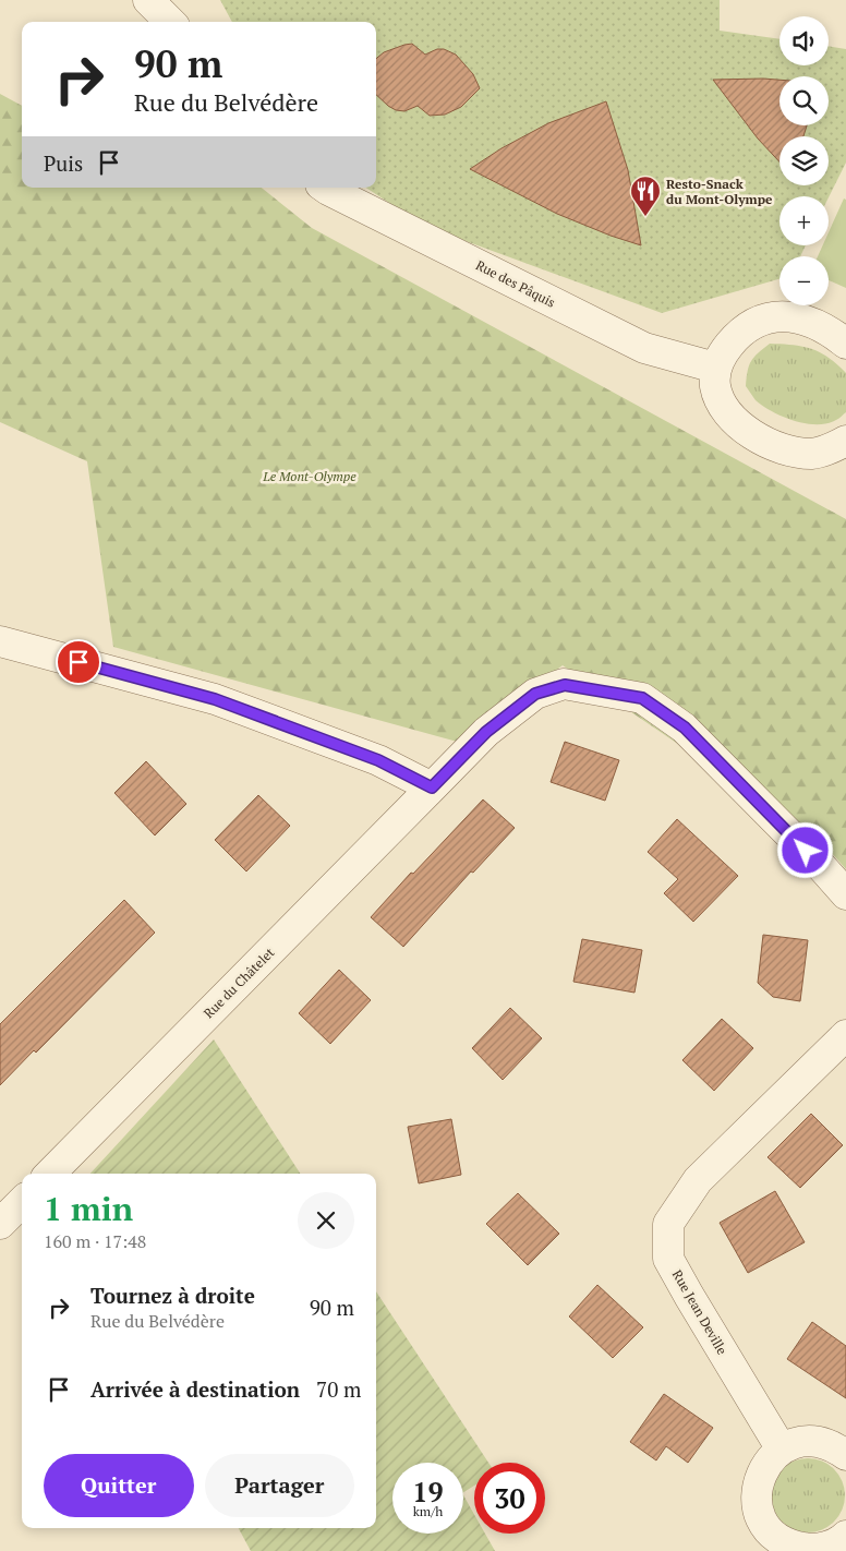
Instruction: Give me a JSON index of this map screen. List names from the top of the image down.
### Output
{
  "streets": {
    "street": ["Rue des Pâquis", "Rue du Châtelet", "Rue Jean Deville"]
  },
  "parks": ["Le Mont-Olympe"],
  "places": {
    "restaurant": ["Resto-Snack du Mont-Olympe"]
  },
  "page": {
    "map_buttons": ["+", "−"],
    "turn": ["90 m", "Rue du Belvédère"],
    "then": "Puis",
    "heading": ["1 min", "160 m · 17:48"],
    "list": [
      {
        "name": "Tournez à droite",
        "note": "Rue du Belvédère",
        "value": "90 m"
      },
      {
        "name": "Arrivée à destination",
        "value": "70 m"
      }
    ],
    "buttons": ["Quitter", "Partager"],
    "speed": "19 km/h",
    "limit": "30"
  }
}
